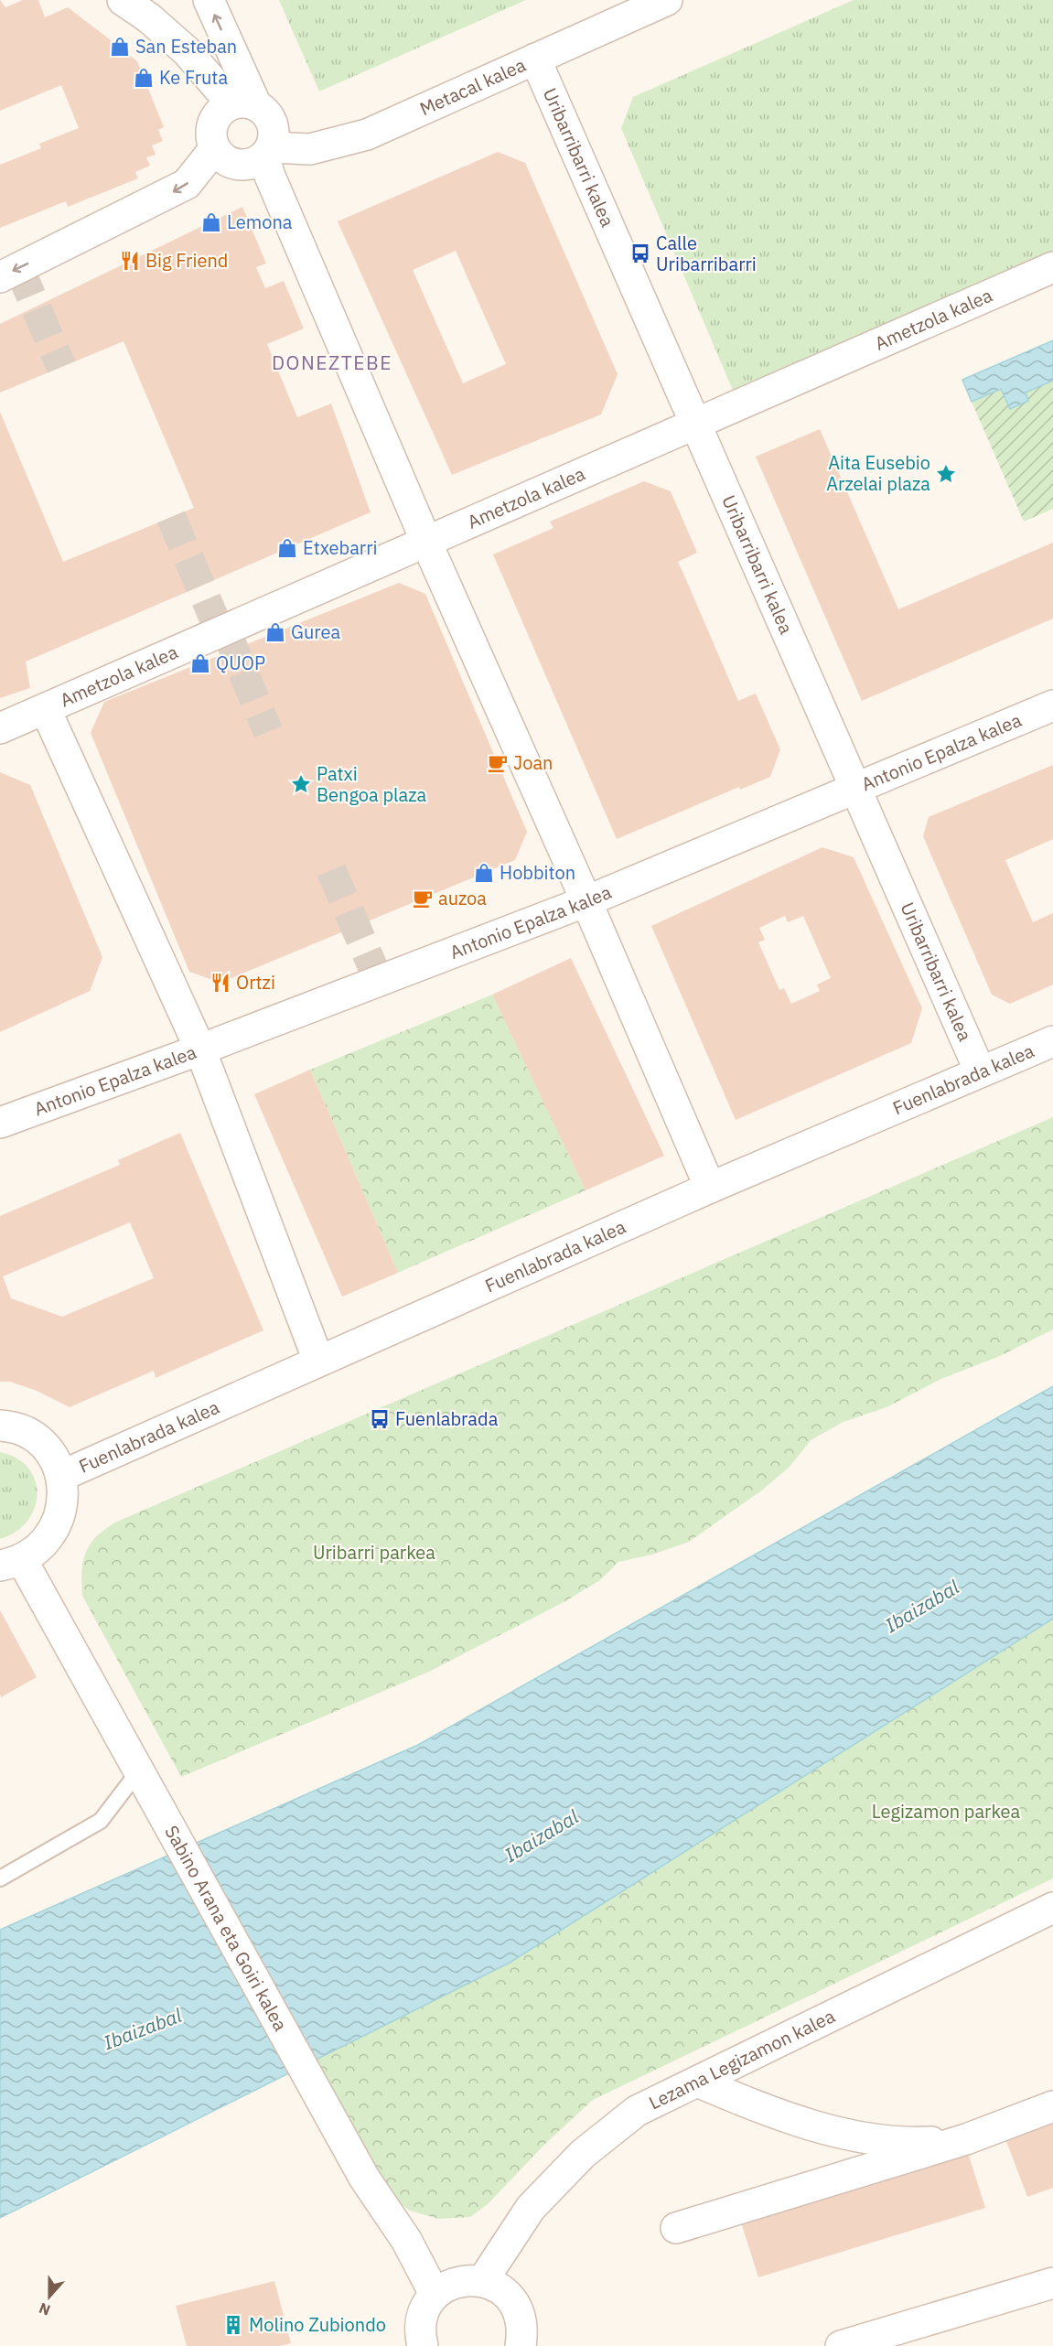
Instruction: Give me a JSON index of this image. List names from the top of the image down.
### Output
{
  "streets": {
    "street": [
      "Metacal kalea",
      "Uribarribarri kalea",
      "Ametzola kalea",
      "Antonio Epalza kalea",
      "Fuenlabrada kalea",
      "Sabino Arana eta Goiri kalea",
      "Lezama Legizamon kalea"
    ]
  },
  "crossings": [
    ["Metacal kalea", "Uribarribarri kalea"],
    ["Uribarribarri kalea", "Ametzola kalea"],
    ["Uribarribarri kalea", "Antonio Epalza kalea"],
    ["Uribarribarri kalea", "Fuenlabrada kalea"]
  ],
  "districts": ["DONEZTEBE"],
  "water": ["Ibaizabal"],
  "parks": ["Uribarri parkea", "Legizamon parkea"],
  "places": {
    "shop": [
      "San Esteban",
      "Ke Fruta",
      "Lemona",
      "Etxebarri",
      "Gurea",
      "QUOP",
      "Hobbiton"
    ],
    "bus stop": ["Calle Uribarribarri", "Fuenlabrada"],
    "restaurant": ["Big Friend", "Ortzi"],
    "place": ["Aita Eusebio Arzelai plaza", "Patxi Bengoa plaza"],
    "cafe": ["Joan", "auzoa"],
    "building": ["Molino Zubiondo"]
  },
  "north": "bottom"
}
